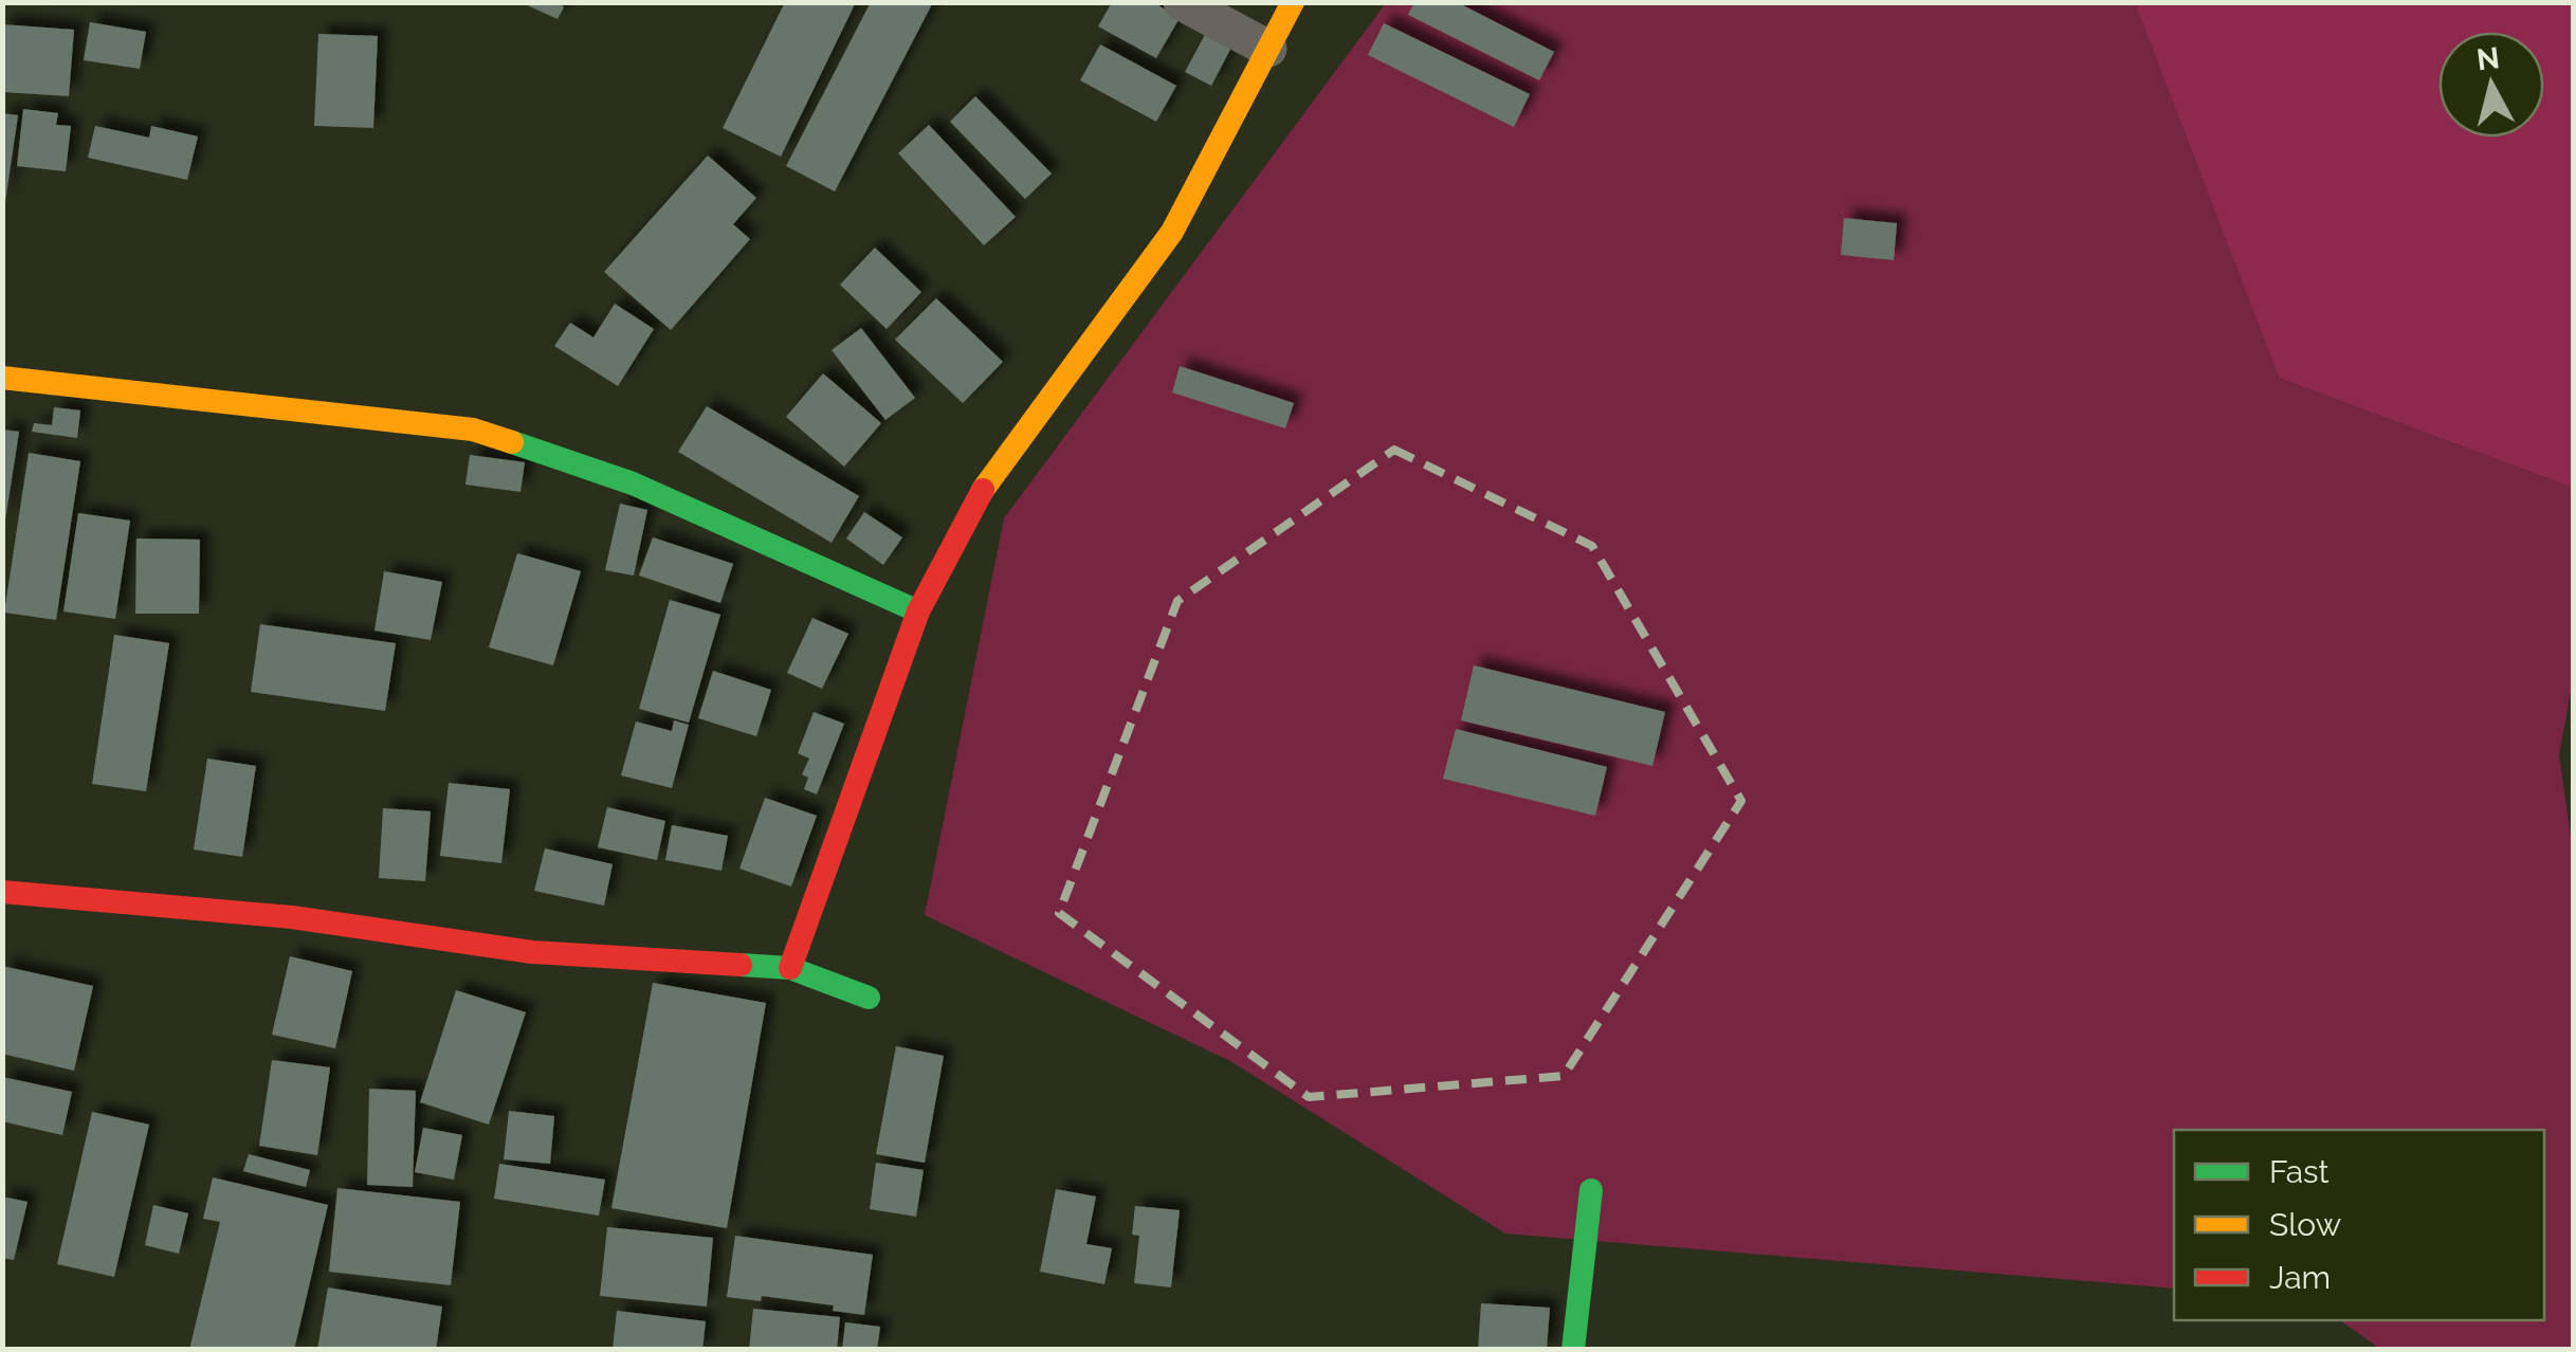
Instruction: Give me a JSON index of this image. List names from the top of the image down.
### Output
{
  "legend": ["Fast", "Slow", "Jam"],
  "north": "top"
}
